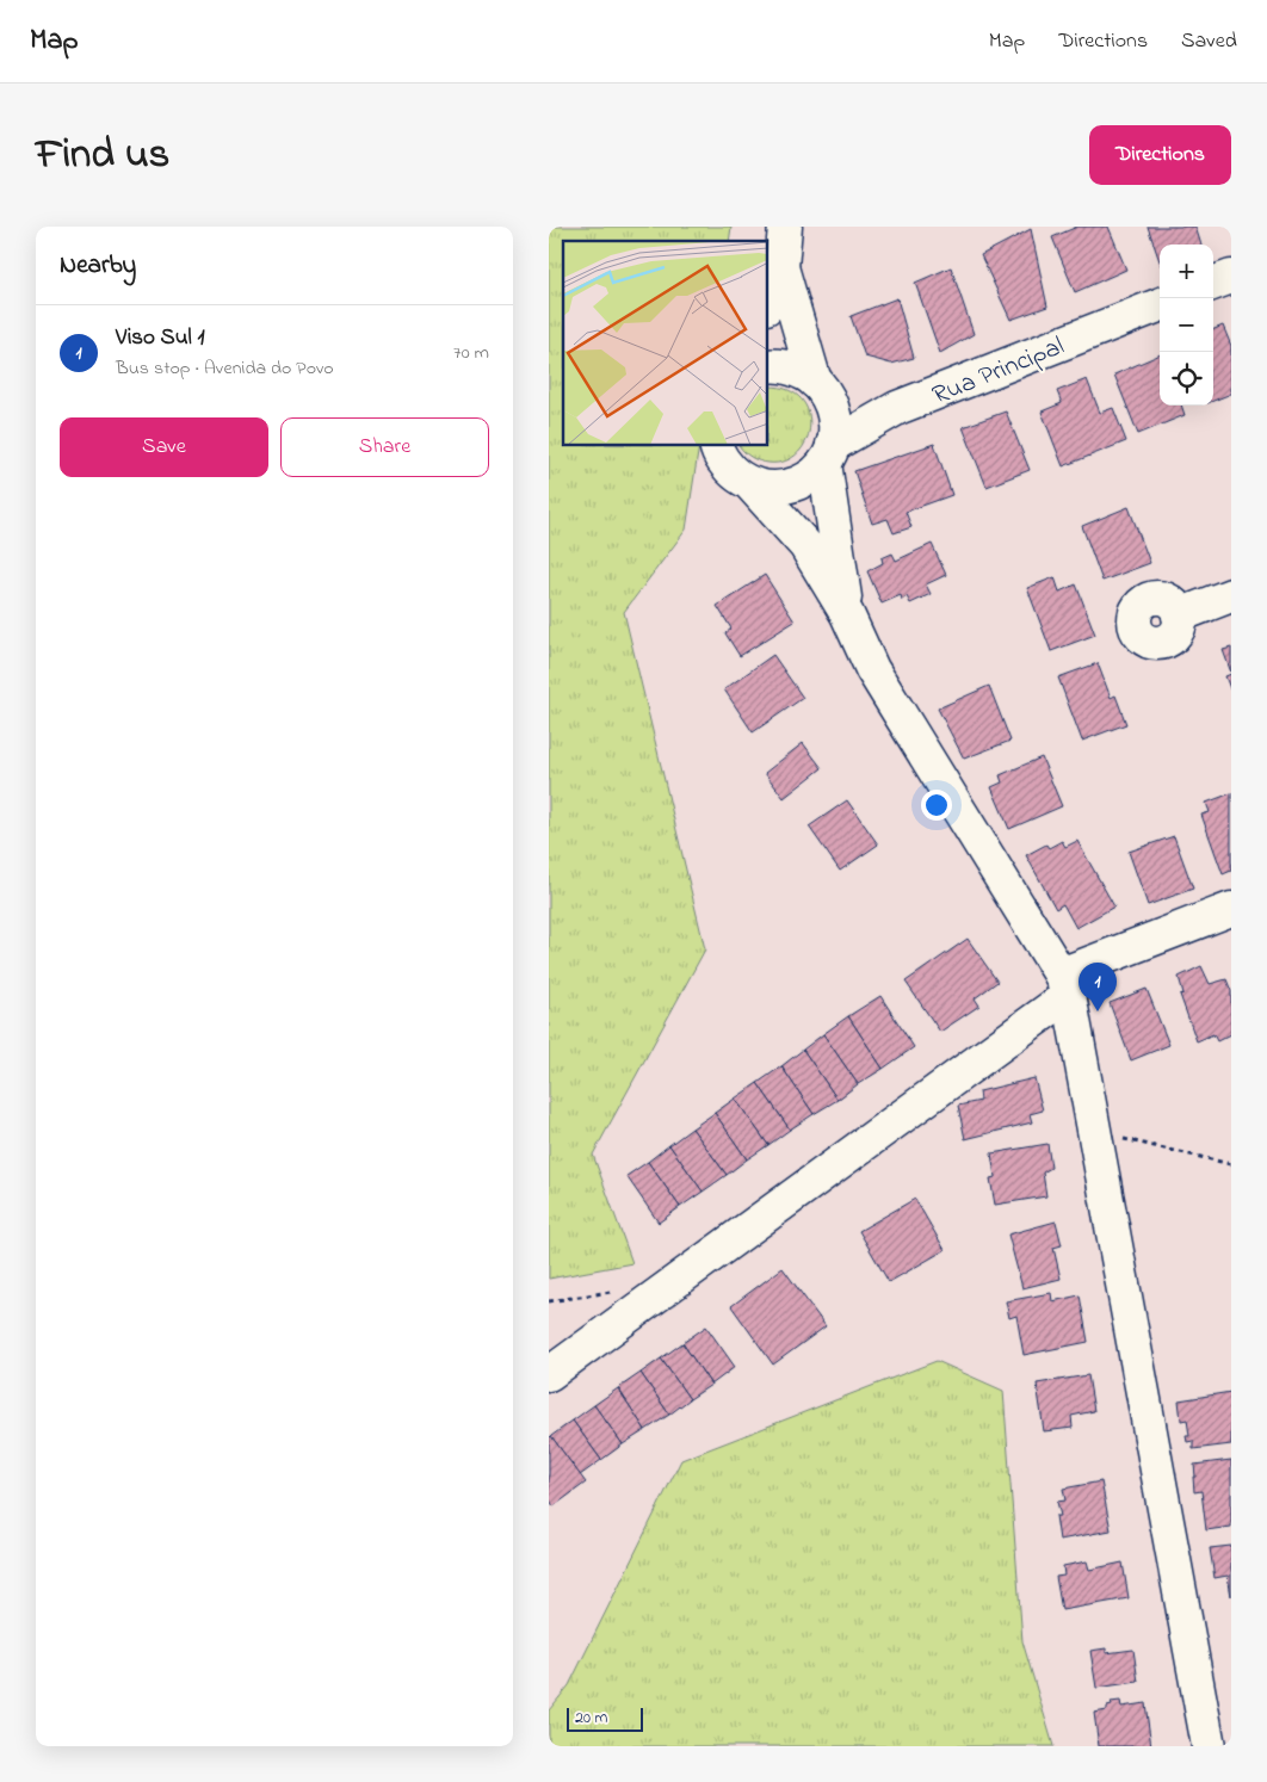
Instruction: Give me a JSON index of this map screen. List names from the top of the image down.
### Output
{
  "streets": {
    "street": ["Rua Principal"]
  },
  "scale_bar": "20 m",
  "page": {
    "header": "Map",
    "nav": ["Map", "Directions", "Saved"],
    "title": "Find us",
    "buttons": [
      "Directions",
      ["Save", "Share"]
    ],
    "heading": "Nearby",
    "map_buttons": ["+", "−"],
    "list": [
      {
        "mark": "1",
        "name": "Viso Sul 1",
        "note": "Bus stop · Avenida do Povo",
        "value": "70 m"
      }
    ],
    "pins": "1",
    "scale": "20 m"
  }
}
